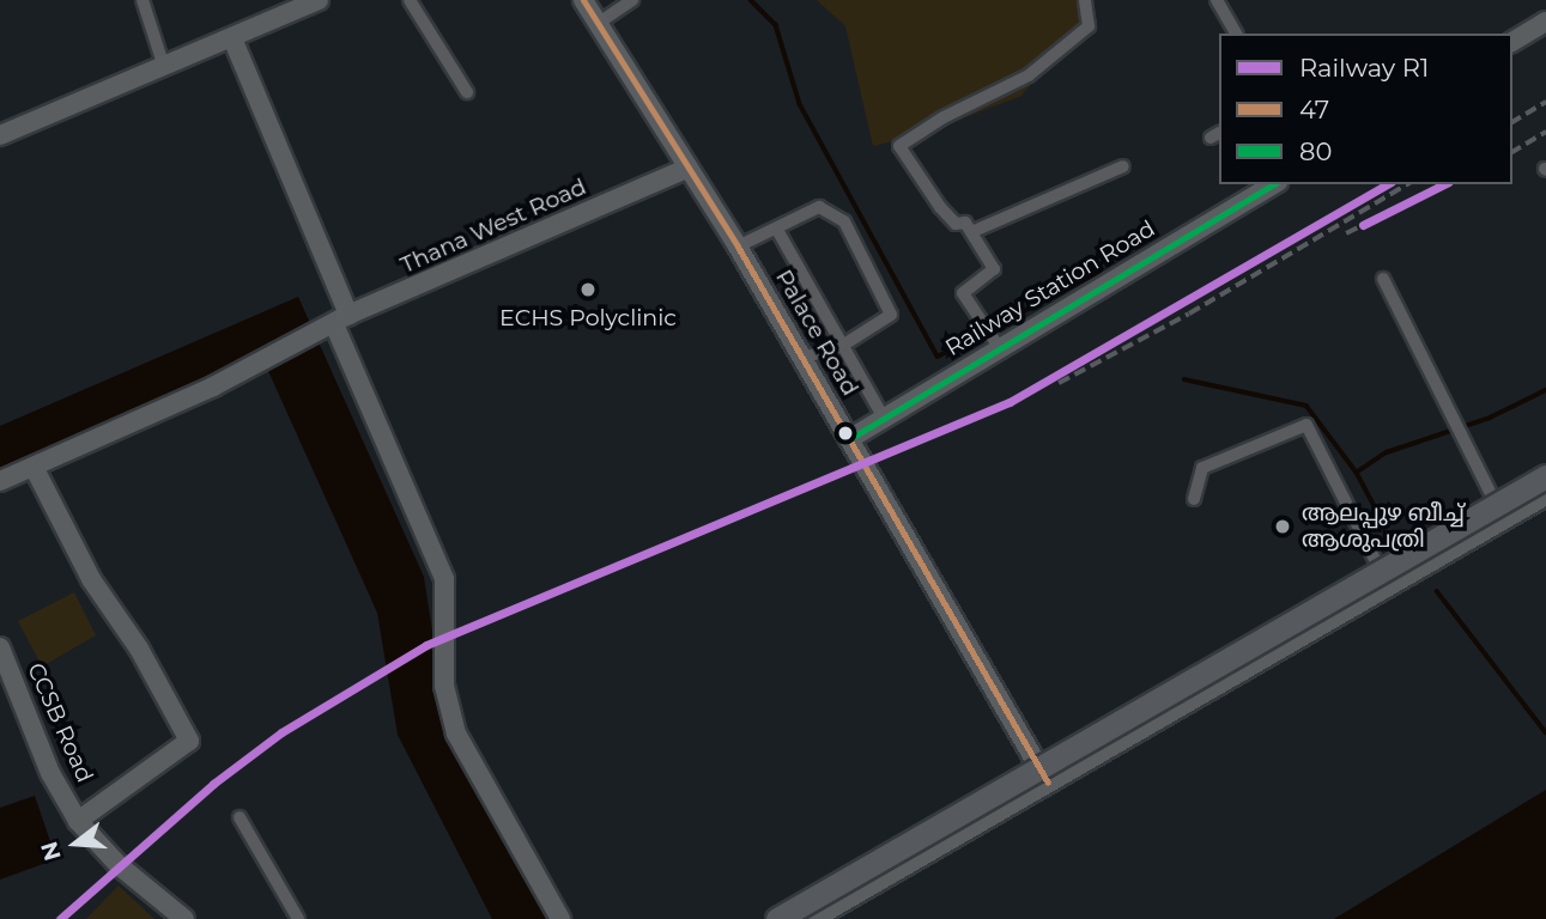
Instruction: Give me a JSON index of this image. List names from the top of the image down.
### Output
{
  "streets": {
    "main road": [
      "Thana West Road",
      "Railway Station Road",
      "Palace Road",
      "CCSB Road"
    ]
  },
  "crossings": [
    ["Thana West Road", "Palace Road"],
    ["Railway Station Road", "Palace Road"]
  ],
  "places": ["ECHS Polyclinic", "ആലപ്പുഴ ബീച്ച് ആശുപത്രി"],
  "lines": ["transit line 47", "rail line R1", "transit line 80"],
  "legend": ["Railway R1", "47", "80"],
  "north": "left"
}
